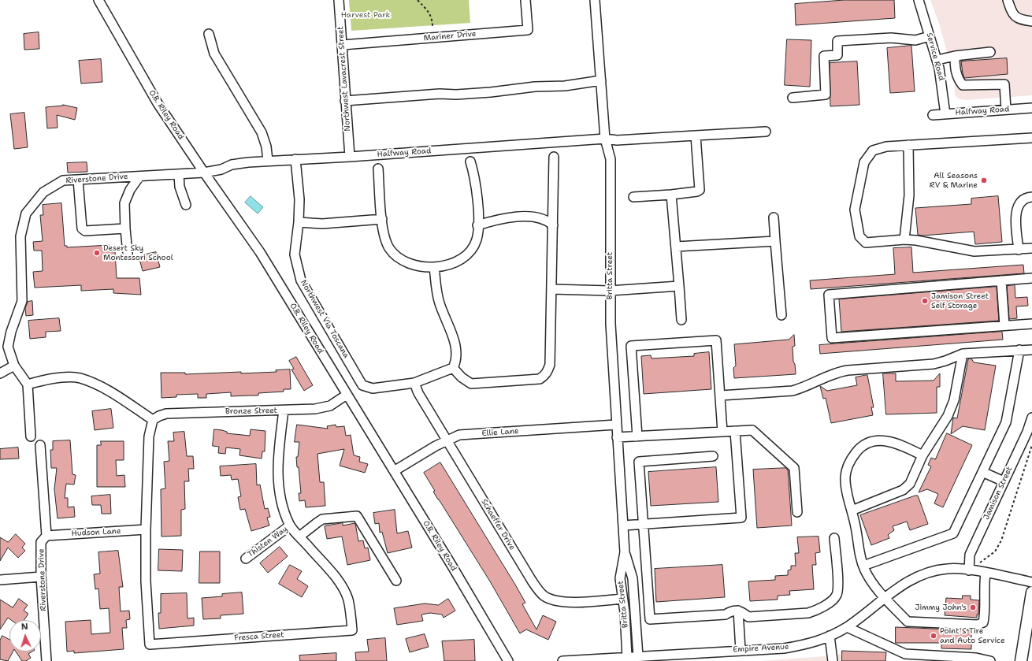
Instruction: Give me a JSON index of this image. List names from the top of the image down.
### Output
{
  "streets": {
    "street": [
      "Mariner Drive",
      "Service Road",
      "Northwest Lavacrest Street",
      "Halfway Road",
      "O.B. Riley Road",
      "Riverstone Drive",
      "Britta Street",
      "Northwest Via Toscana",
      "Bronze Street",
      "Ellie Lane",
      "Jamison Street",
      "Schaeffer Drive",
      "Hudson Lane",
      "Thisten Way",
      "Fresca Street",
      "Empire Avenue"
    ]
  },
  "crossings": [
    ["Mariner Drive", "Northwest Lavacrest Street"],
    ["Service Road", "Halfway Road"],
    ["Northwest Lavacrest Street", "Halfway Road"],
    ["Halfway Road", "O.B. Riley Road"],
    ["Halfway Road", "Riverstone Drive"],
    ["Halfway Road", "Britta Street"],
    ["Halfway Road", "Northwest Via Toscana"],
    ["O.B. Riley Road", "Riverstone Drive"],
    ["O.B. Riley Road", "Bronze Street"],
    ["O.B. Riley Road", "Ellie Lane"],
    ["Riverstone Drive", "Hudson Lane"],
    ["Britta Street", "Ellie Lane"],
    ["Britta Street", "Schaeffer Drive"],
    ["Britta Street", "Empire Avenue"],
    ["Northwest Via Toscana", "Schaeffer Drive"],
    ["Bronze Street", "Fresca Street"],
    ["Ellie Lane", "Schaeffer Drive"],
    ["Jamison Street", "Empire Avenue"],
    ["Hudson Lane", "Fresca Street"],
    ["Thisten Way", "Fresca Street"]
  ],
  "parks": ["Harvest Park"],
  "places": [
    "All Seasons RV & Marine",
    "Desert Sky Montessori School",
    "Jamison Street Self Storage",
    "Jimmy John's",
    "Point S Tire and Auto Service"
  ],
  "north": "top"
}
